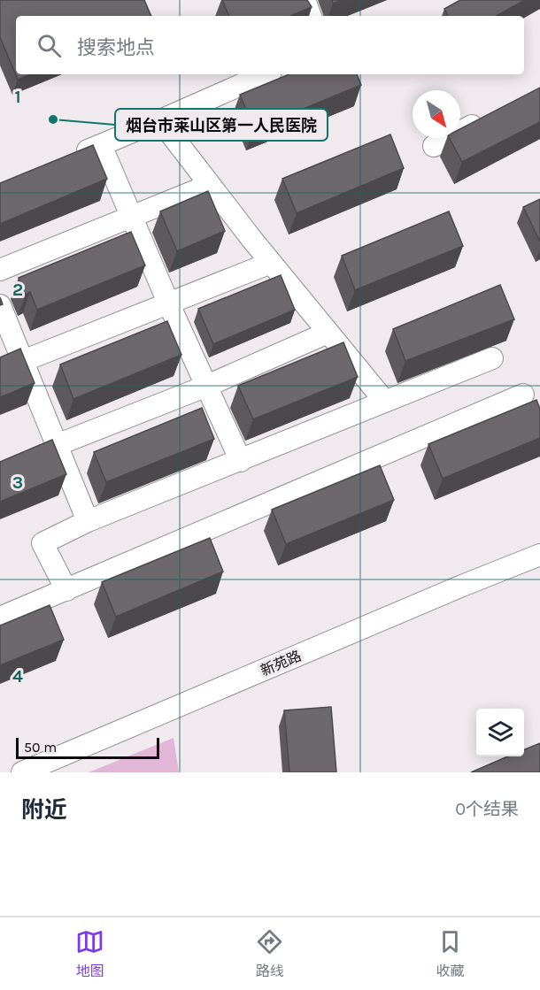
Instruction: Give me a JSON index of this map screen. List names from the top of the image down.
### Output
{
  "streets": {
    "street": ["新苑路"]
  },
  "places": ["烟台市莱山区第一人民医院"],
  "scale_bar": "50 m",
  "north": "bottom right",
  "page": {
    "search": "搜索地点",
    "scale": "50 m",
    "heading": ["附近", "0个结果"],
    "nav": ["地图", "路线", "收藏"]
  },
  "grid": {
    "rows": [
      "1",
      "2",
      "3",
      "4"
    ]
  }
}
